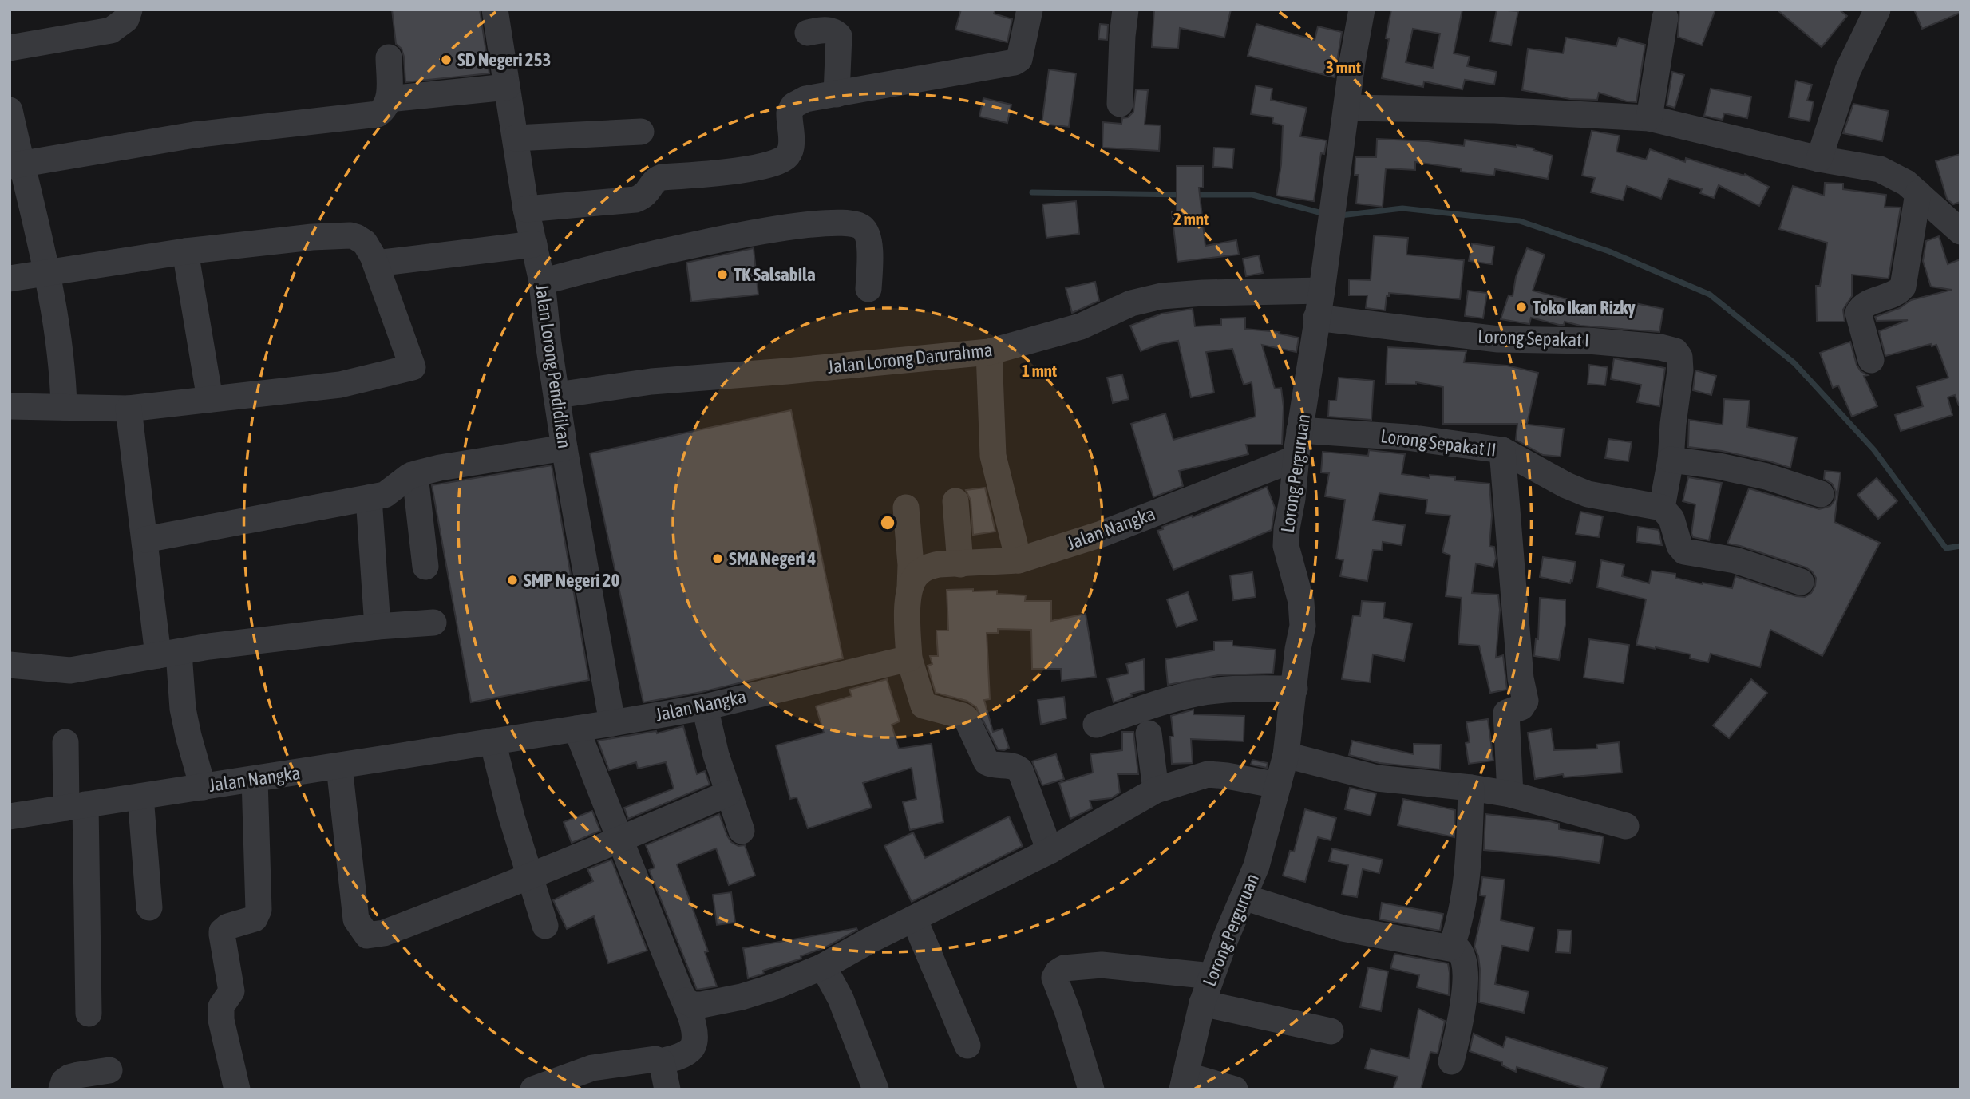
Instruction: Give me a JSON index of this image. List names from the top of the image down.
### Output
{
  "streets": {
    "street": [
      "Lorong Sepakat I",
      "Jalan Lorong Darurahma",
      "Jalan Lorong Pendidikan",
      "Lorong Sepakat II",
      "Lorong Perguruan",
      "Jalan Nangka"
    ]
  },
  "crossings": [
    ["Lorong Sepakat I", "Lorong Perguruan"],
    ["Jalan Lorong Darurahma", "Jalan Lorong Pendidikan"],
    ["Jalan Lorong Darurahma", "Lorong Perguruan"],
    ["Jalan Lorong Pendidikan", "Jalan Nangka"],
    ["Lorong Sepakat II", "Lorong Perguruan"],
    ["Lorong Perguruan", "Jalan Nangka"]
  ],
  "places": [
    "SD Negeri 253",
    "TK Salsabila",
    "Toko Ikan Rizky",
    "SMA Negeri 4",
    "SMP Negeri 20"
  ],
  "rings": ["3 mnt", "2 mnt", "1 mnt"]
}
